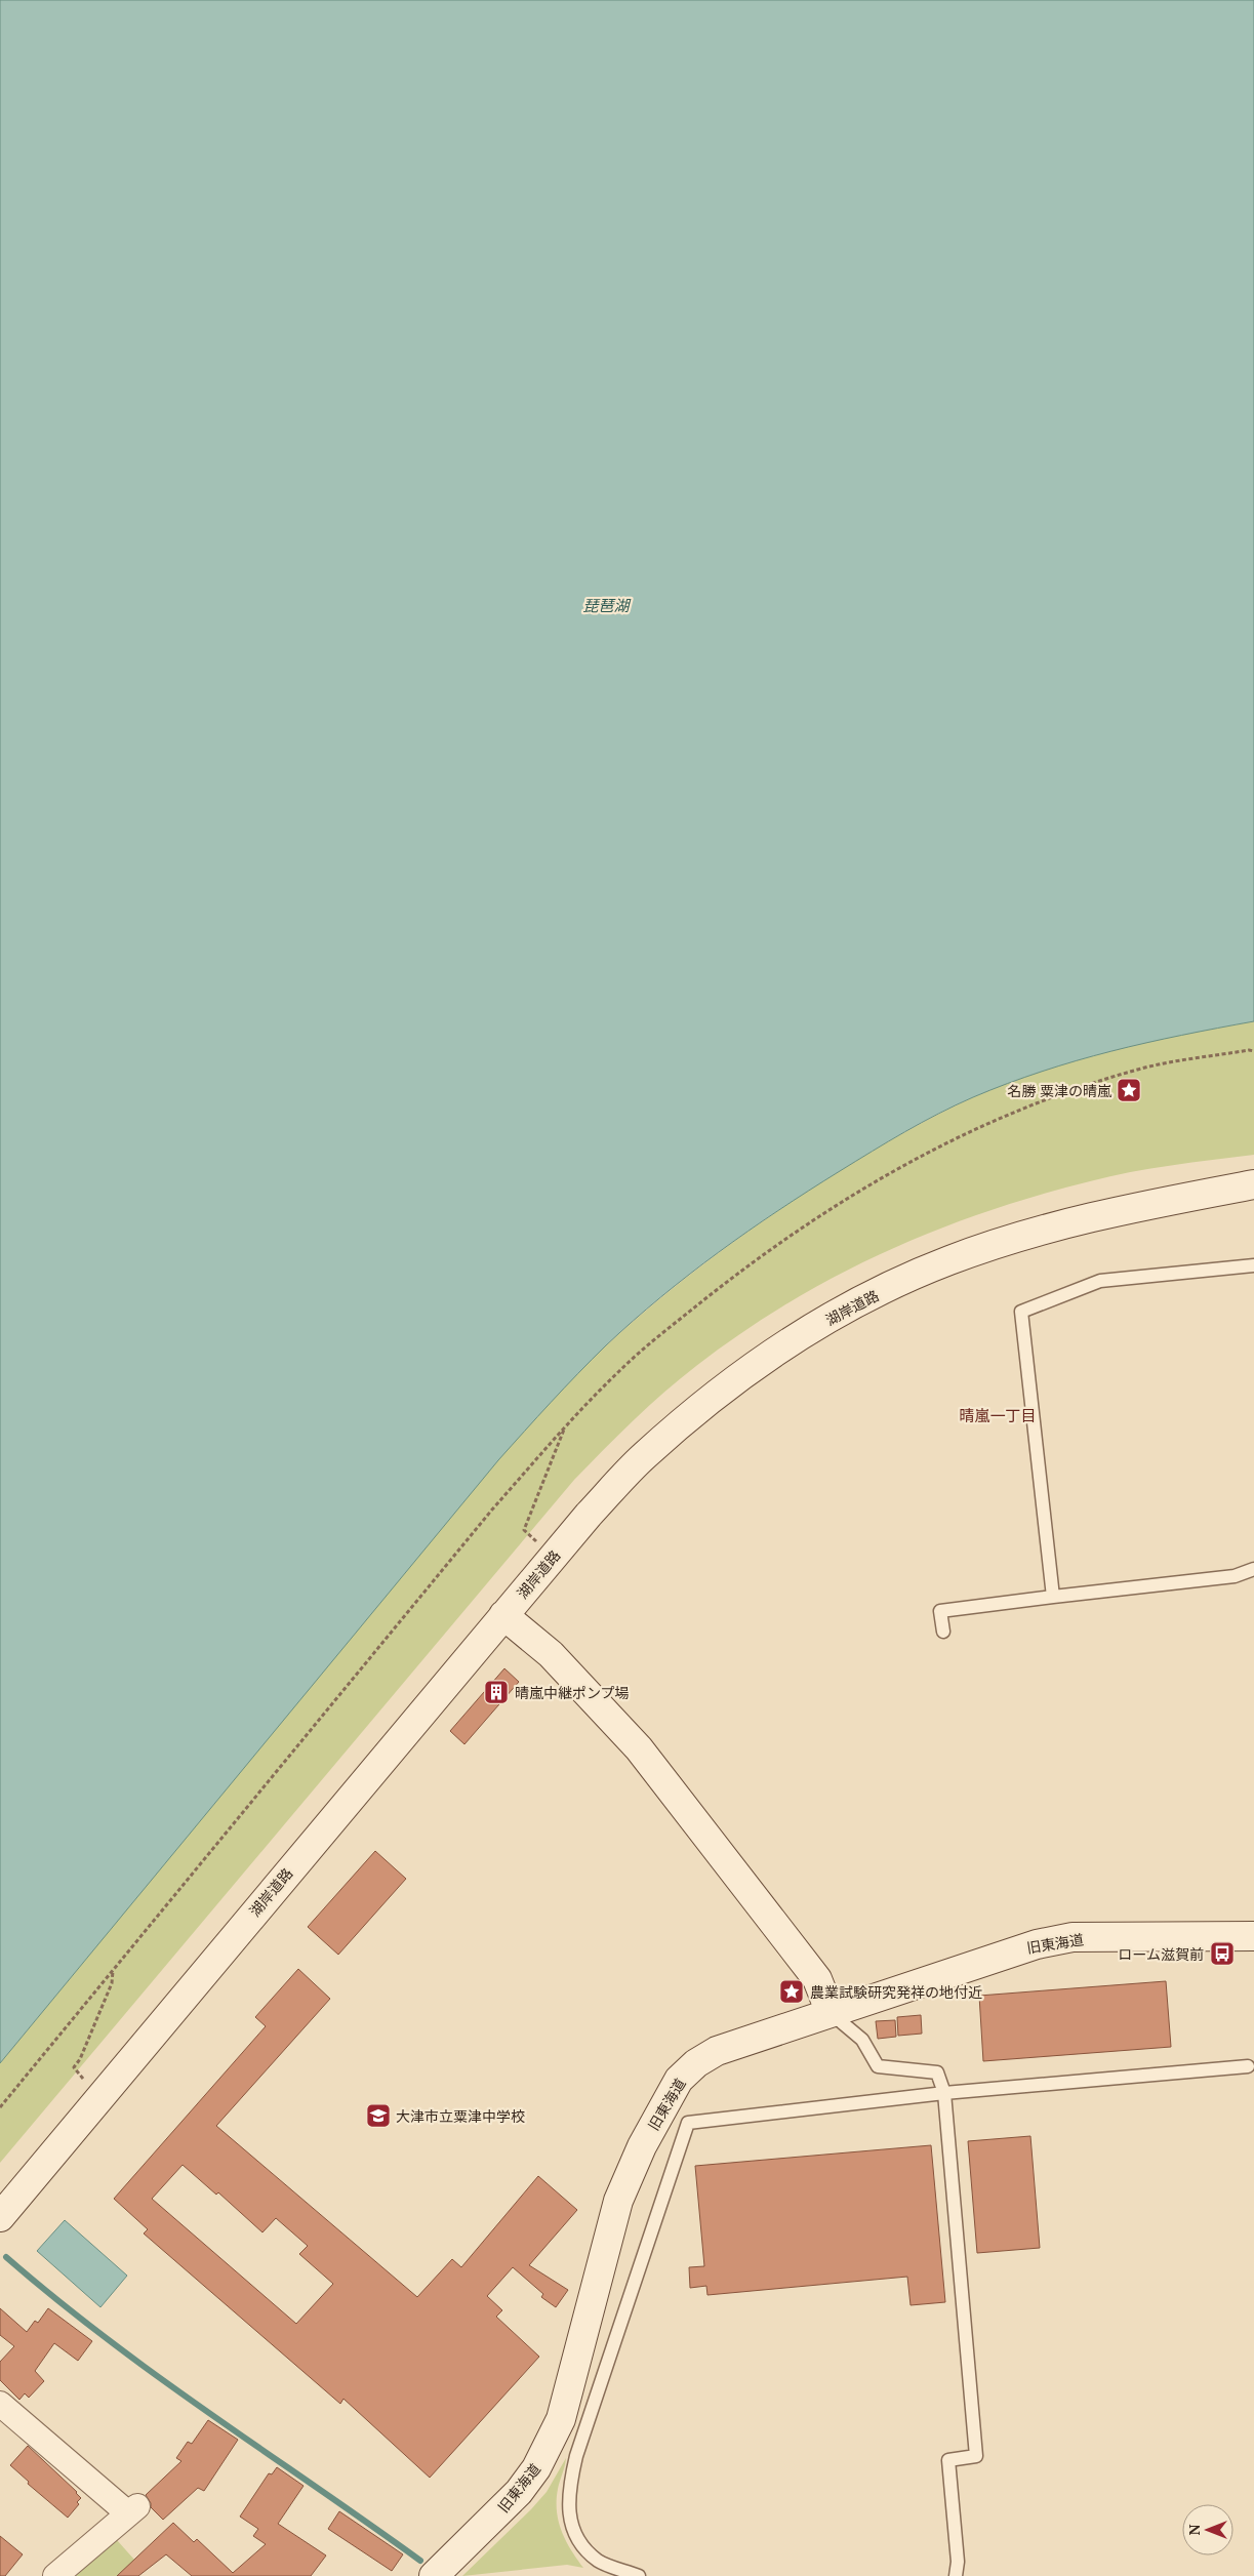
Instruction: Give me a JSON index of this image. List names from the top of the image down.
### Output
{
  "streets": {
    "street": ["湖岸道路", "旧東海道"]
  },
  "districts": ["晴嵐一丁目"],
  "water": ["琵琶湖"],
  "places": {
    "place": ["名勝 粟津の晴嵐", "農業試験研究発祥の地付近"],
    "building": ["晴嵐中継ポンプ場"],
    "bus stop": ["ローム滋賀前"],
    "school or university": ["大津市立粟津中学校"]
  },
  "north": "left"
}
